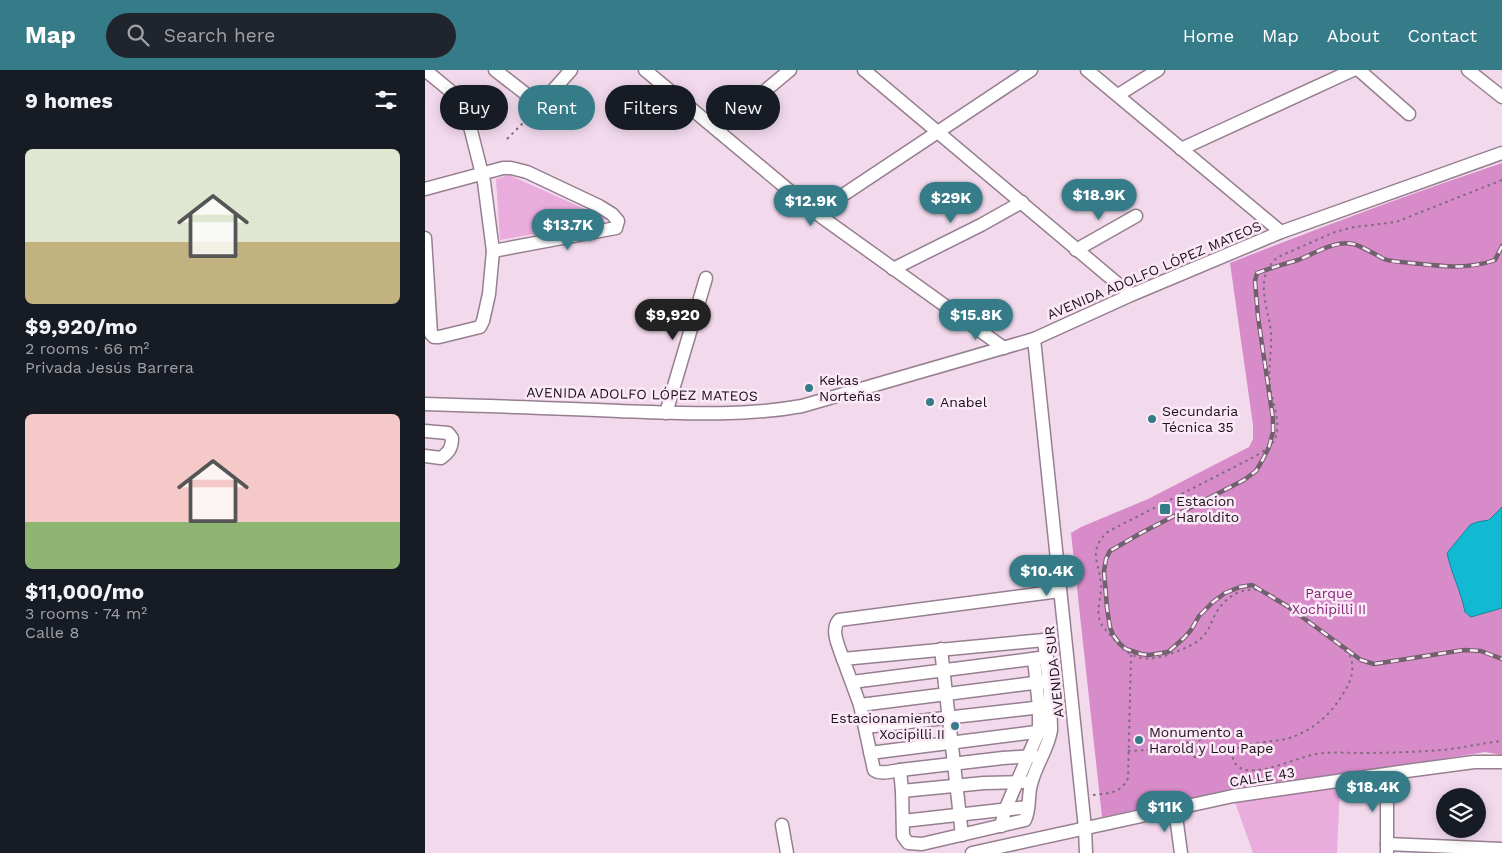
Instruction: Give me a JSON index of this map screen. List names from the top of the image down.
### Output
{
  "streets": {
    "street": ["AVENIDA ADOLFO LÓPEZ MATEOS", "AVENIDA SUR", "CALLE 43"]
  },
  "crossings": [
    ["AVENIDA ADOLFO LÓPEZ MATEOS", "AVENIDA SUR"],
    ["AVENIDA SUR", "CALLE 43"]
  ],
  "parks": ["Parque Xochipilli II"],
  "places": {
    "other": [
      "Kekas Norteñas",
      "Anabel",
      "Secundaria Técnica 35",
      "Estacionamiento Xocipilli II",
      "Monumento a Harold y Lou Pape"
    ],
    "transit": ["Estacion Haroldito"]
  },
  "page": {
    "header": "Map",
    "search": "Search here",
    "nav": [
      "Home",
      "Map",
      "About",
      "Contact"
    ],
    "heading": "9 homes",
    "chip": [
      "Buy",
      "Rent",
      "Filters",
      "New"
    ],
    "list": [
      {
        "name": "$9,920/mo",
        "note": "2 rooms · 66 m² · Privada Jesús Barrera"
      },
      {
        "name": "$11,000/mo",
        "note": "3 rooms · 74 m² · Calle 8"
      }
    ],
    "price": [
      "$18.9K",
      "$29K",
      "$12.9K",
      "$13.7K",
      "$9,920",
      "$15.8K",
      "$10.4K",
      "$18.4K",
      "$11K"
    ]
  }
}
